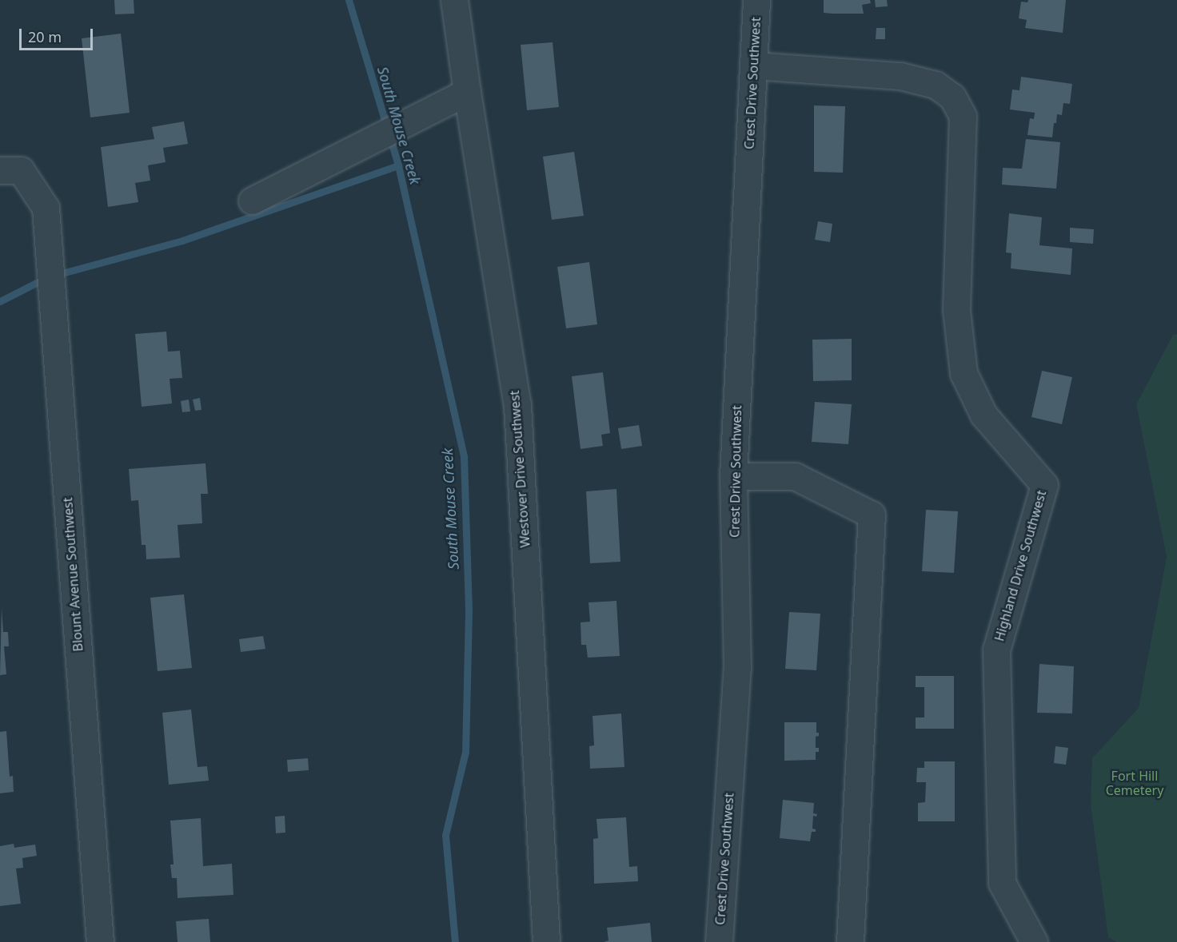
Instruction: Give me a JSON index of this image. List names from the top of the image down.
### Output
{
  "streets": {
    "street": [
      "Crest Drive Southwest",
      "Westover Drive Southwest",
      "Highland Drive Southwest",
      "Blount Avenue Southwest"
    ]
  },
  "crossings": [
    ["Crest Drive Southwest", "Highland Drive Southwest"]
  ],
  "water": ["South Mouse Creek"],
  "parks": ["Fort Hill Cemetery"],
  "scale_bar": "20 m"
}
